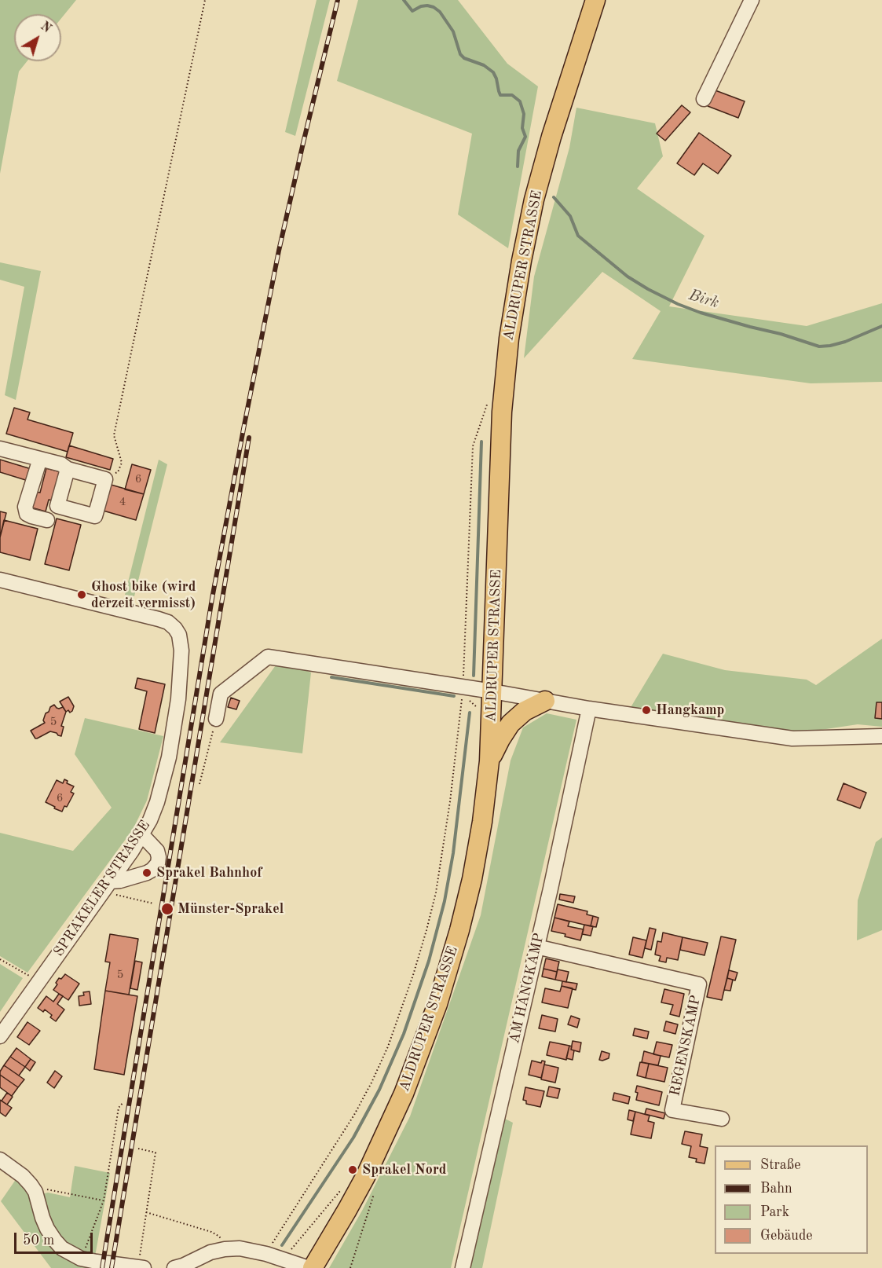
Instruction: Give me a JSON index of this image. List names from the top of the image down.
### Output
{
  "streets": {
    "main road": ["ALDRUPER STRASSE"],
    "street": ["SPRAKELER STRASSE", "AM HANGKAMP", "REGENSKAMP"]
  },
  "crossings": [
    ["AM HANGKAMP", "REGENSKAMP"]
  ],
  "water": ["Birk"],
  "places": [
    "Ghost bike (wird derzeit vermisst)",
    "Hangkamp",
    "Sprakel Bahnhof",
    "Münster-Sprakel",
    "Sprakel Nord"
  ],
  "house_numbers": [
    "6",
    "4",
    "5",
    "6",
    "5"
  ],
  "legend": [
    "Straße",
    "Bahn",
    "Park",
    "Gebäude"
  ],
  "scale_bar": "50 m",
  "north": "top right"
}
